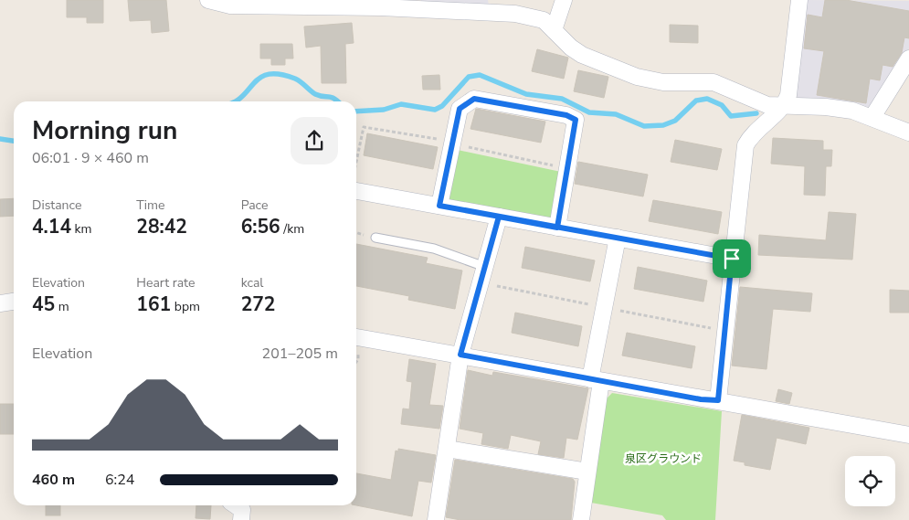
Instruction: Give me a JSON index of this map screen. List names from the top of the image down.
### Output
{
  "parks": ["泉区グラウンド"],
  "page": {
    "heading": ["Morning run", "06:01 · 9 × 460 m"],
    "stats": [
      ["Distance", "4.14 km"],
      ["Time", "28:42"],
      ["Pace", "6:56 /km"],
      ["Elevation", "45 m"],
      ["Heart rate", "161 bpm"],
      ["kcal", "272"]
    ],
    "chart": ["Elevation", "201–205 m"],
    "list": [
      {
        "name": "460 m",
        "note": "6:24"
      }
    ]
  }
}
